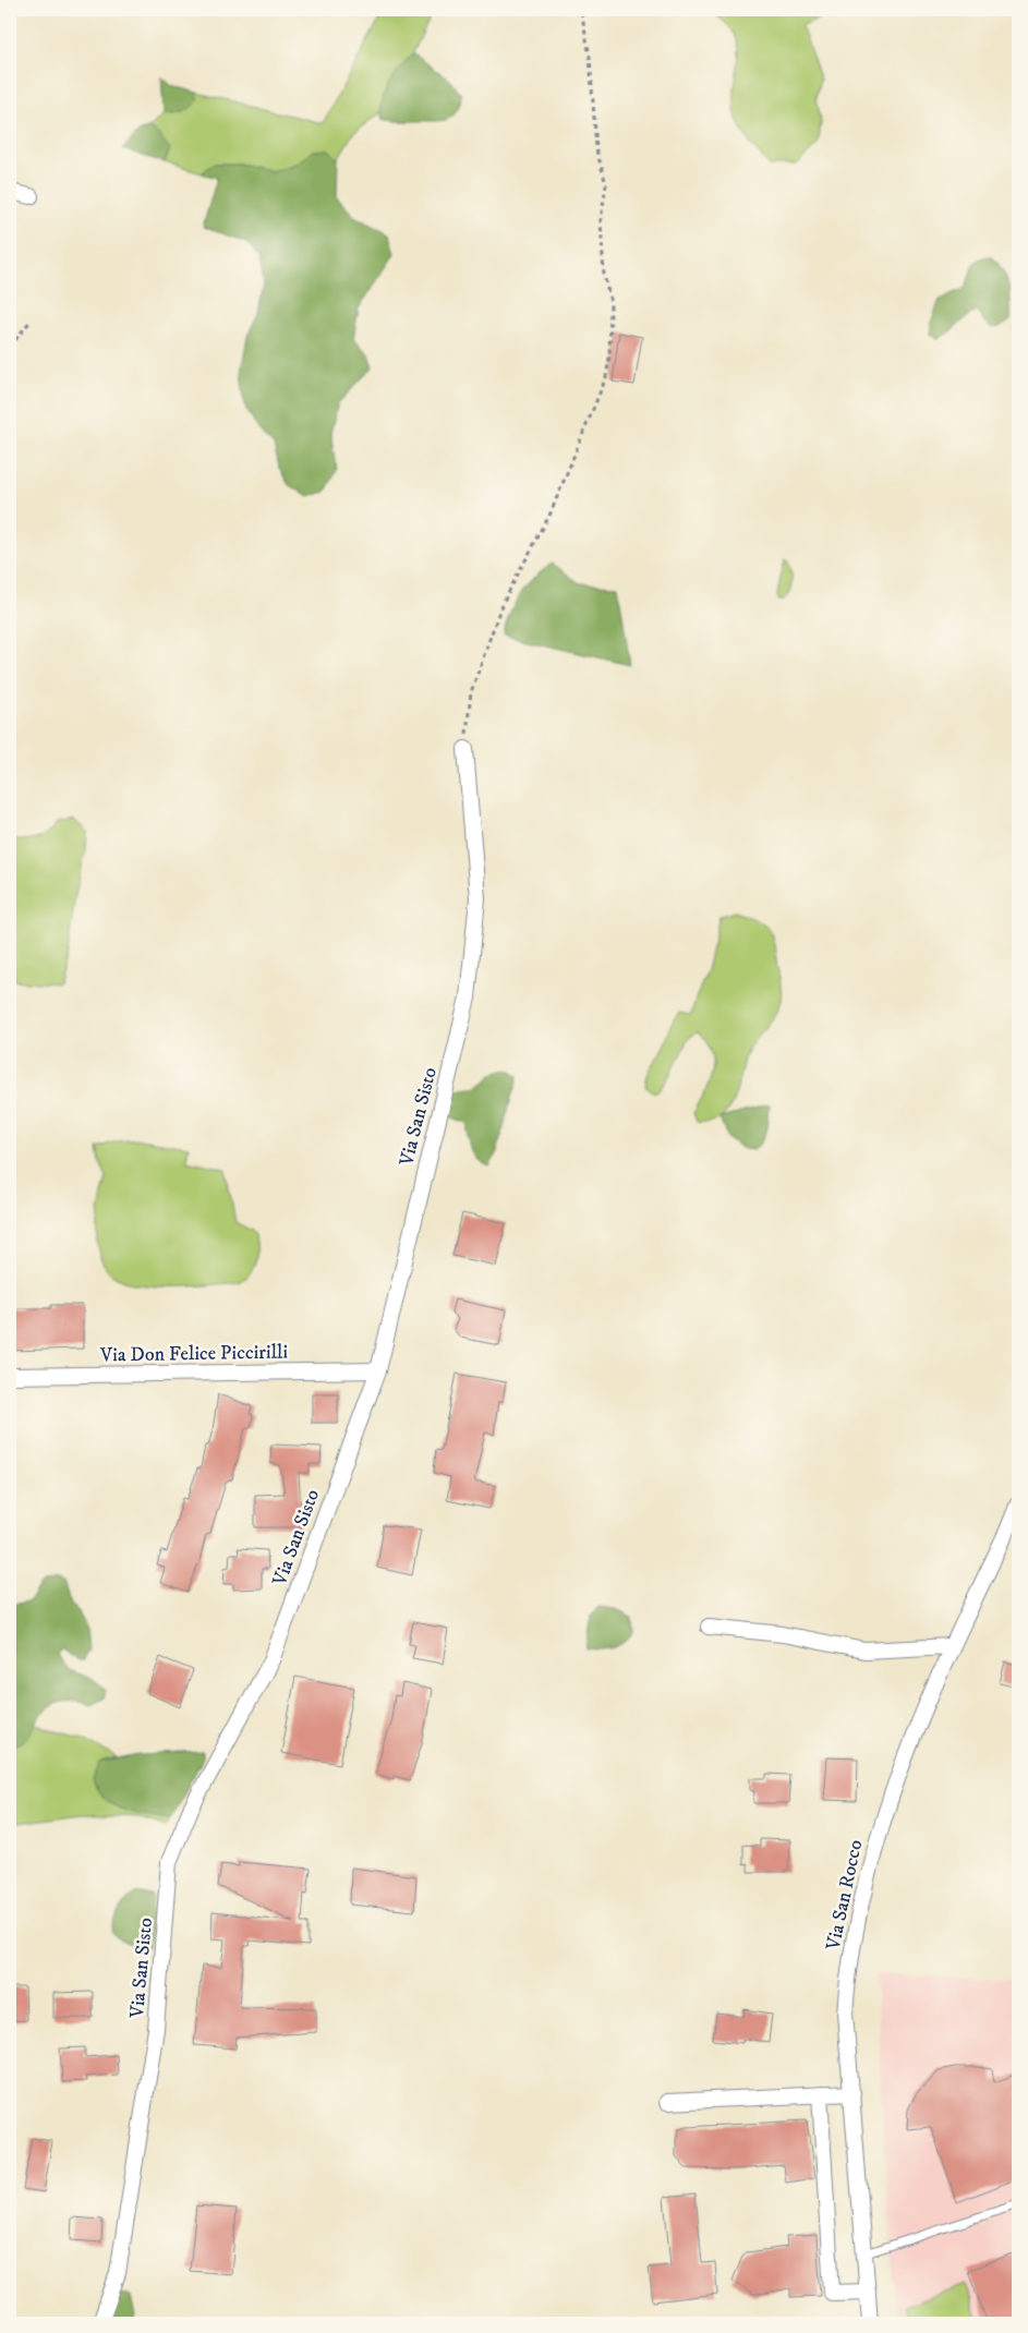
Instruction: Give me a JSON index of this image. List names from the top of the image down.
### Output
{
  "streets": {
    "street": ["Via San Sisto", "Via Don Felice Piccirilli", "Via San Rocco"]
  },
  "crossings": [
    ["Via San Sisto", "Via Don Felice Piccirilli"]
  ]
}
